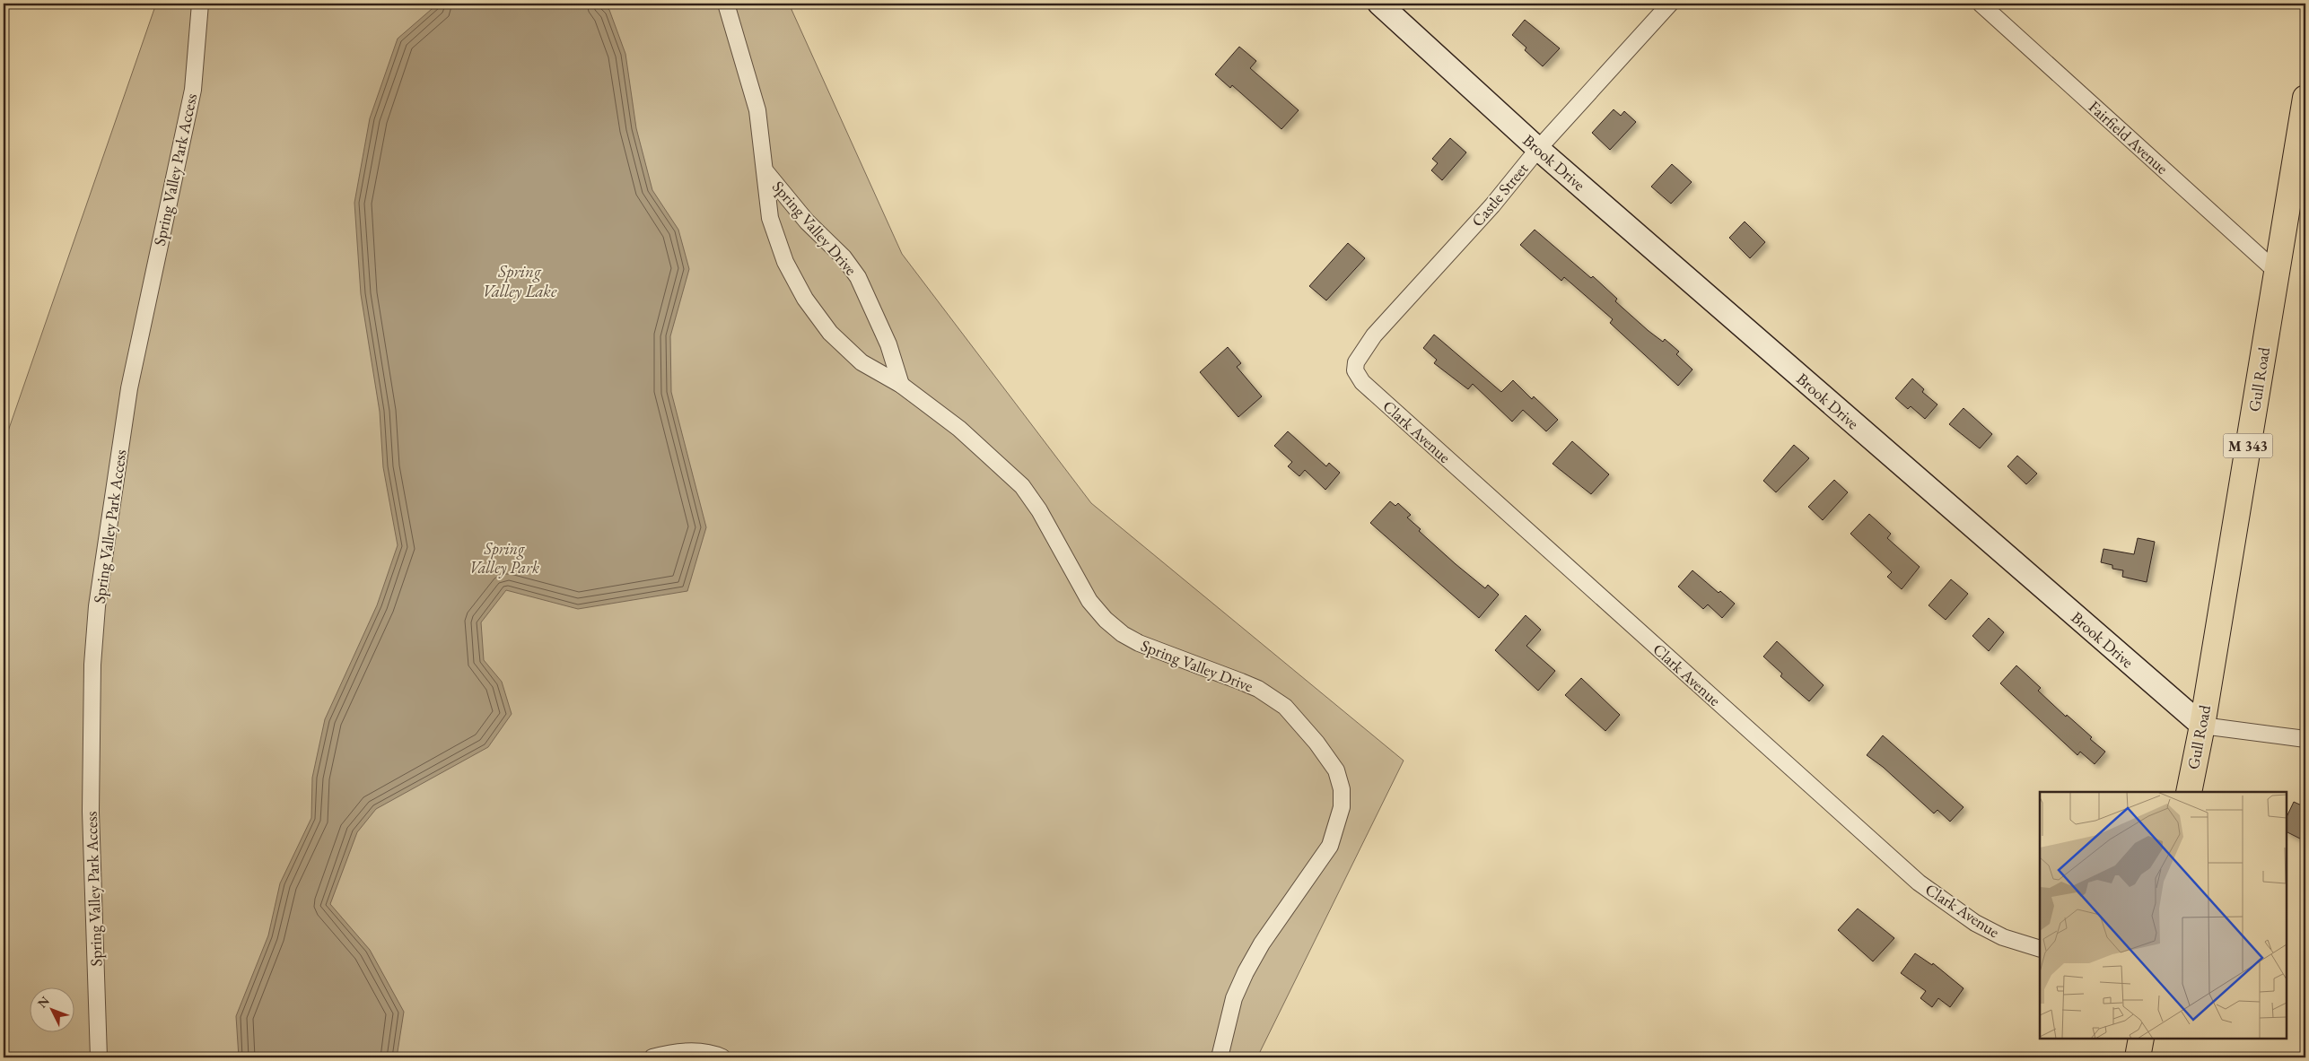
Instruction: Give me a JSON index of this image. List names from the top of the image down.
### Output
{
  "streets": {
    "main road": ["Gull Road", "M 343"],
    "street": [
      "Fairfield Avenue",
      "Brook Drive",
      "Spring Valley Park Access",
      "Castle Street",
      "Spring Valley Drive",
      "Clark Avenue"
    ]
  },
  "crossings": [
    ["Fairfield Avenue", "Gull Road"],
    ["Brook Drive", "Castle Street"],
    ["Brook Drive", "Gull Road"],
    ["Castle Street", "Clark Avenue"]
  ],
  "water": ["Spring Valley Lake"],
  "parks": ["Spring Valley Park"],
  "north": "top left"
}
